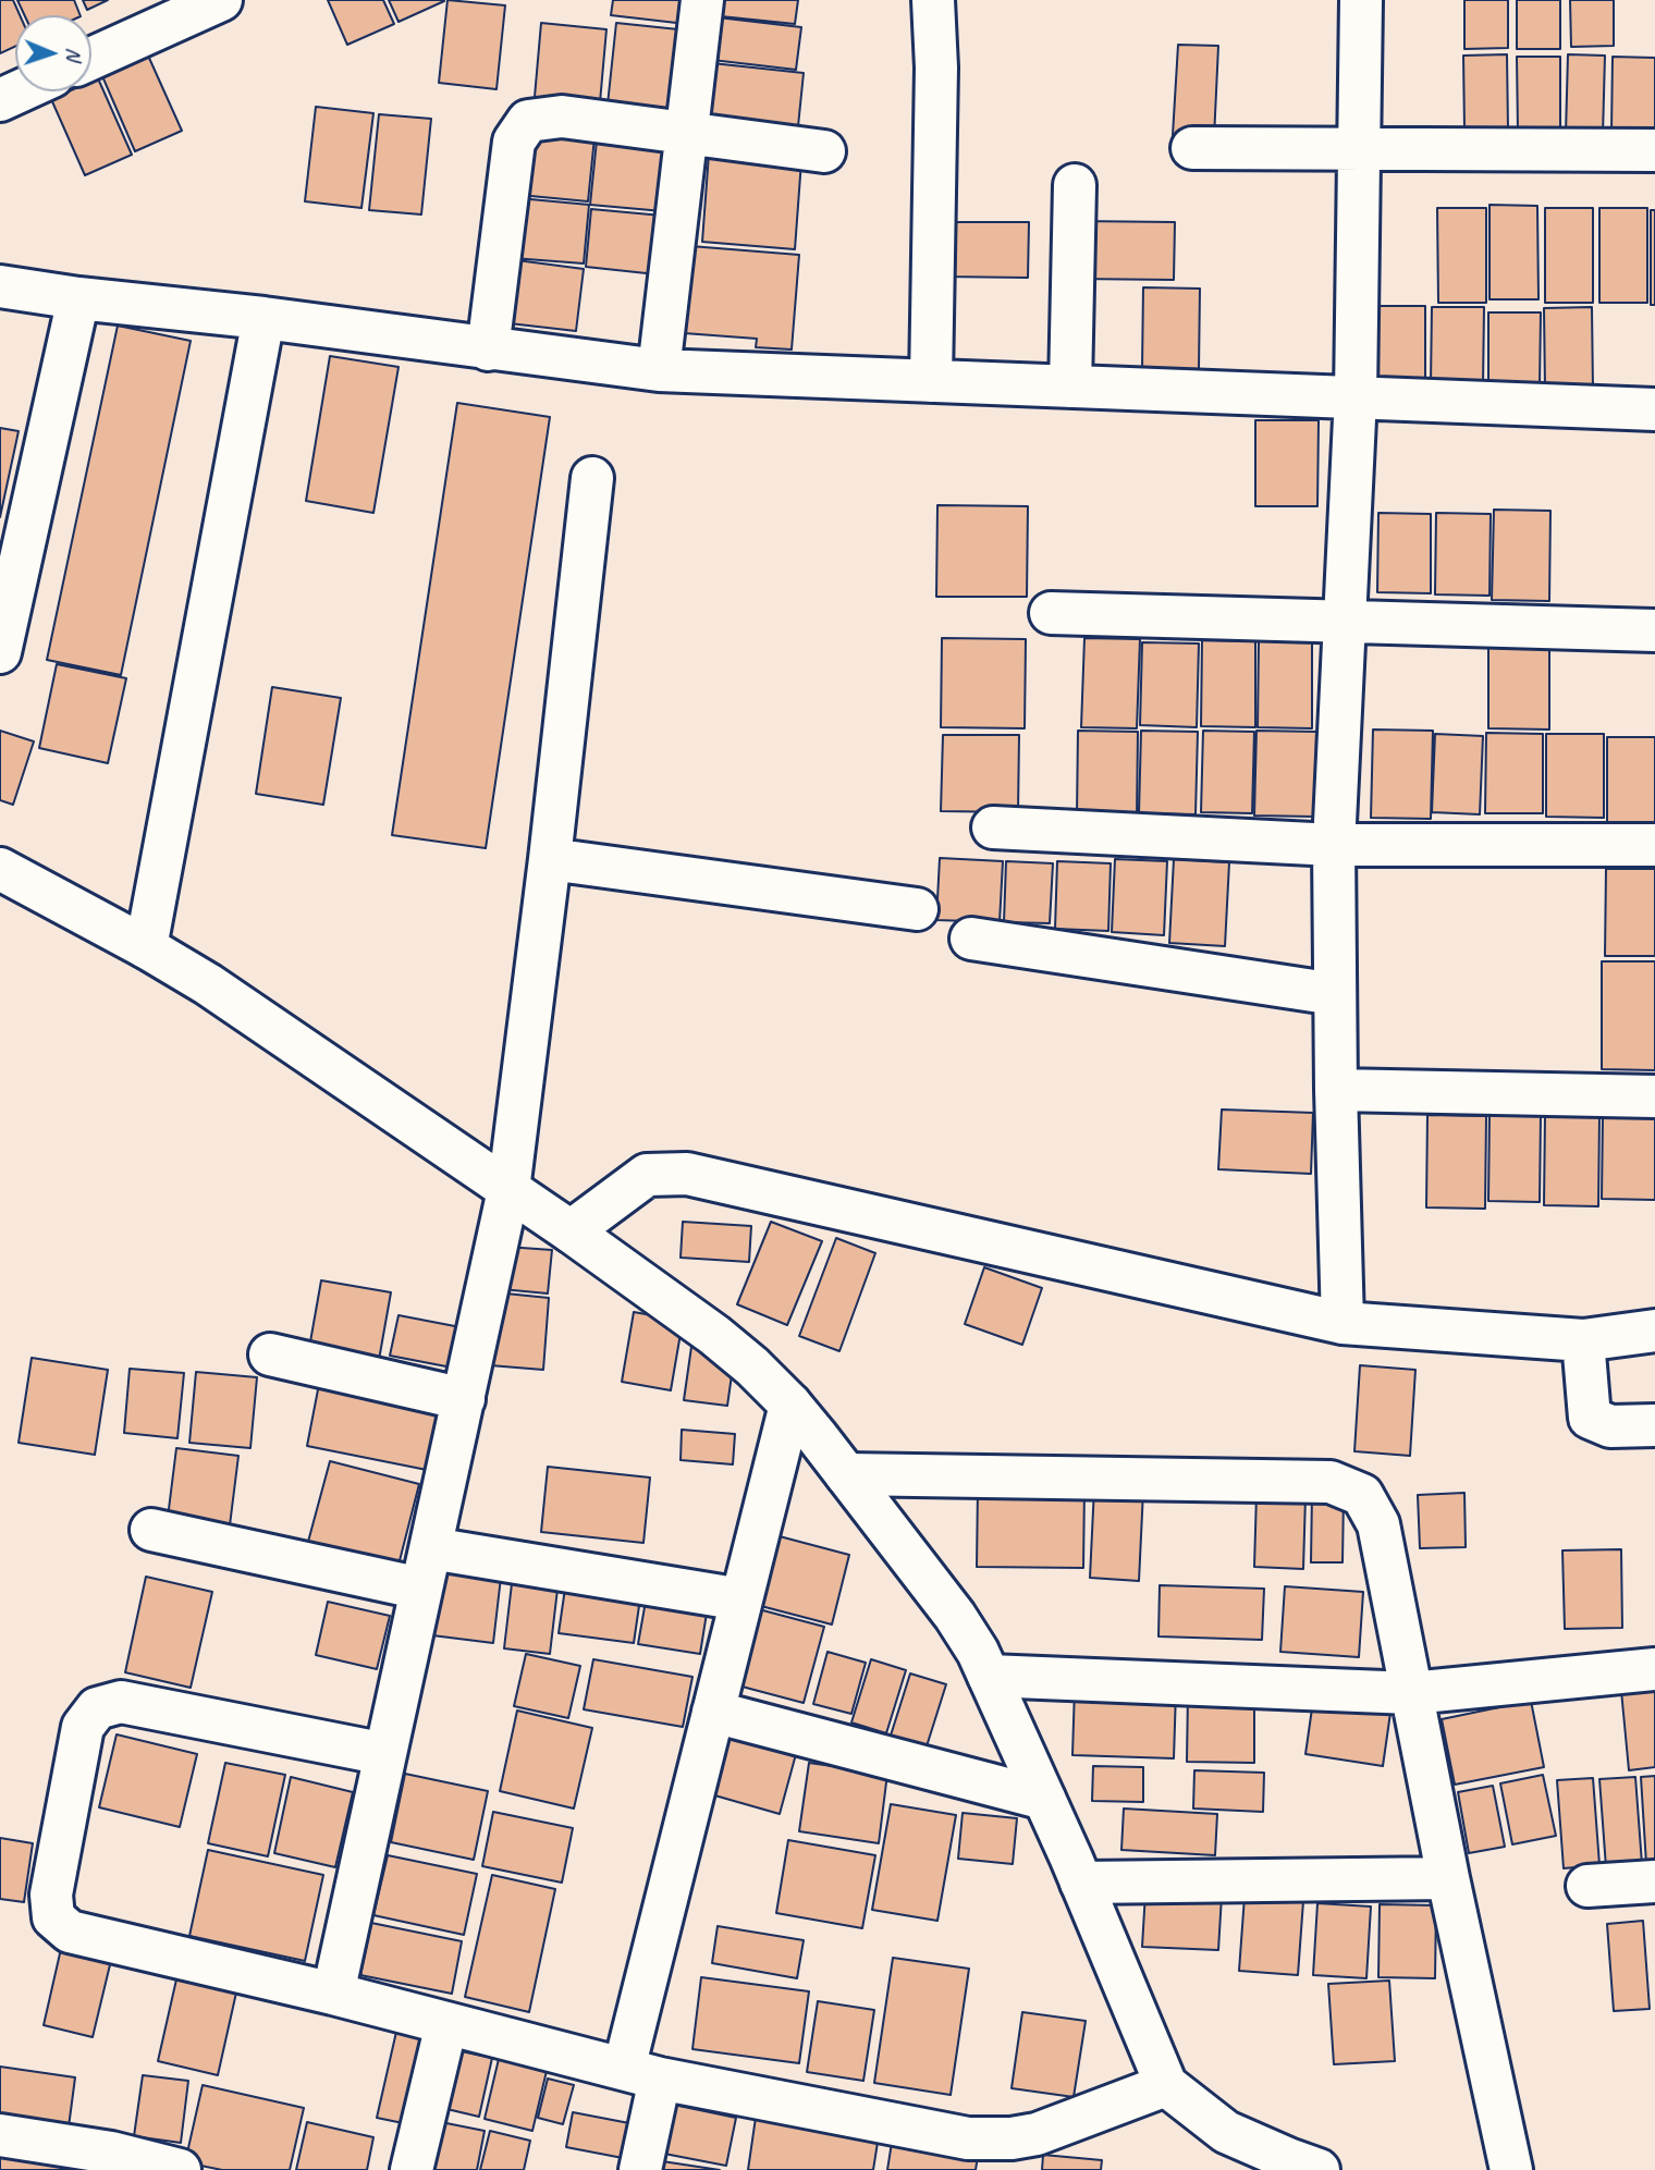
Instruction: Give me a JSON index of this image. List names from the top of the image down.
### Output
{
  "north": "right"
}
